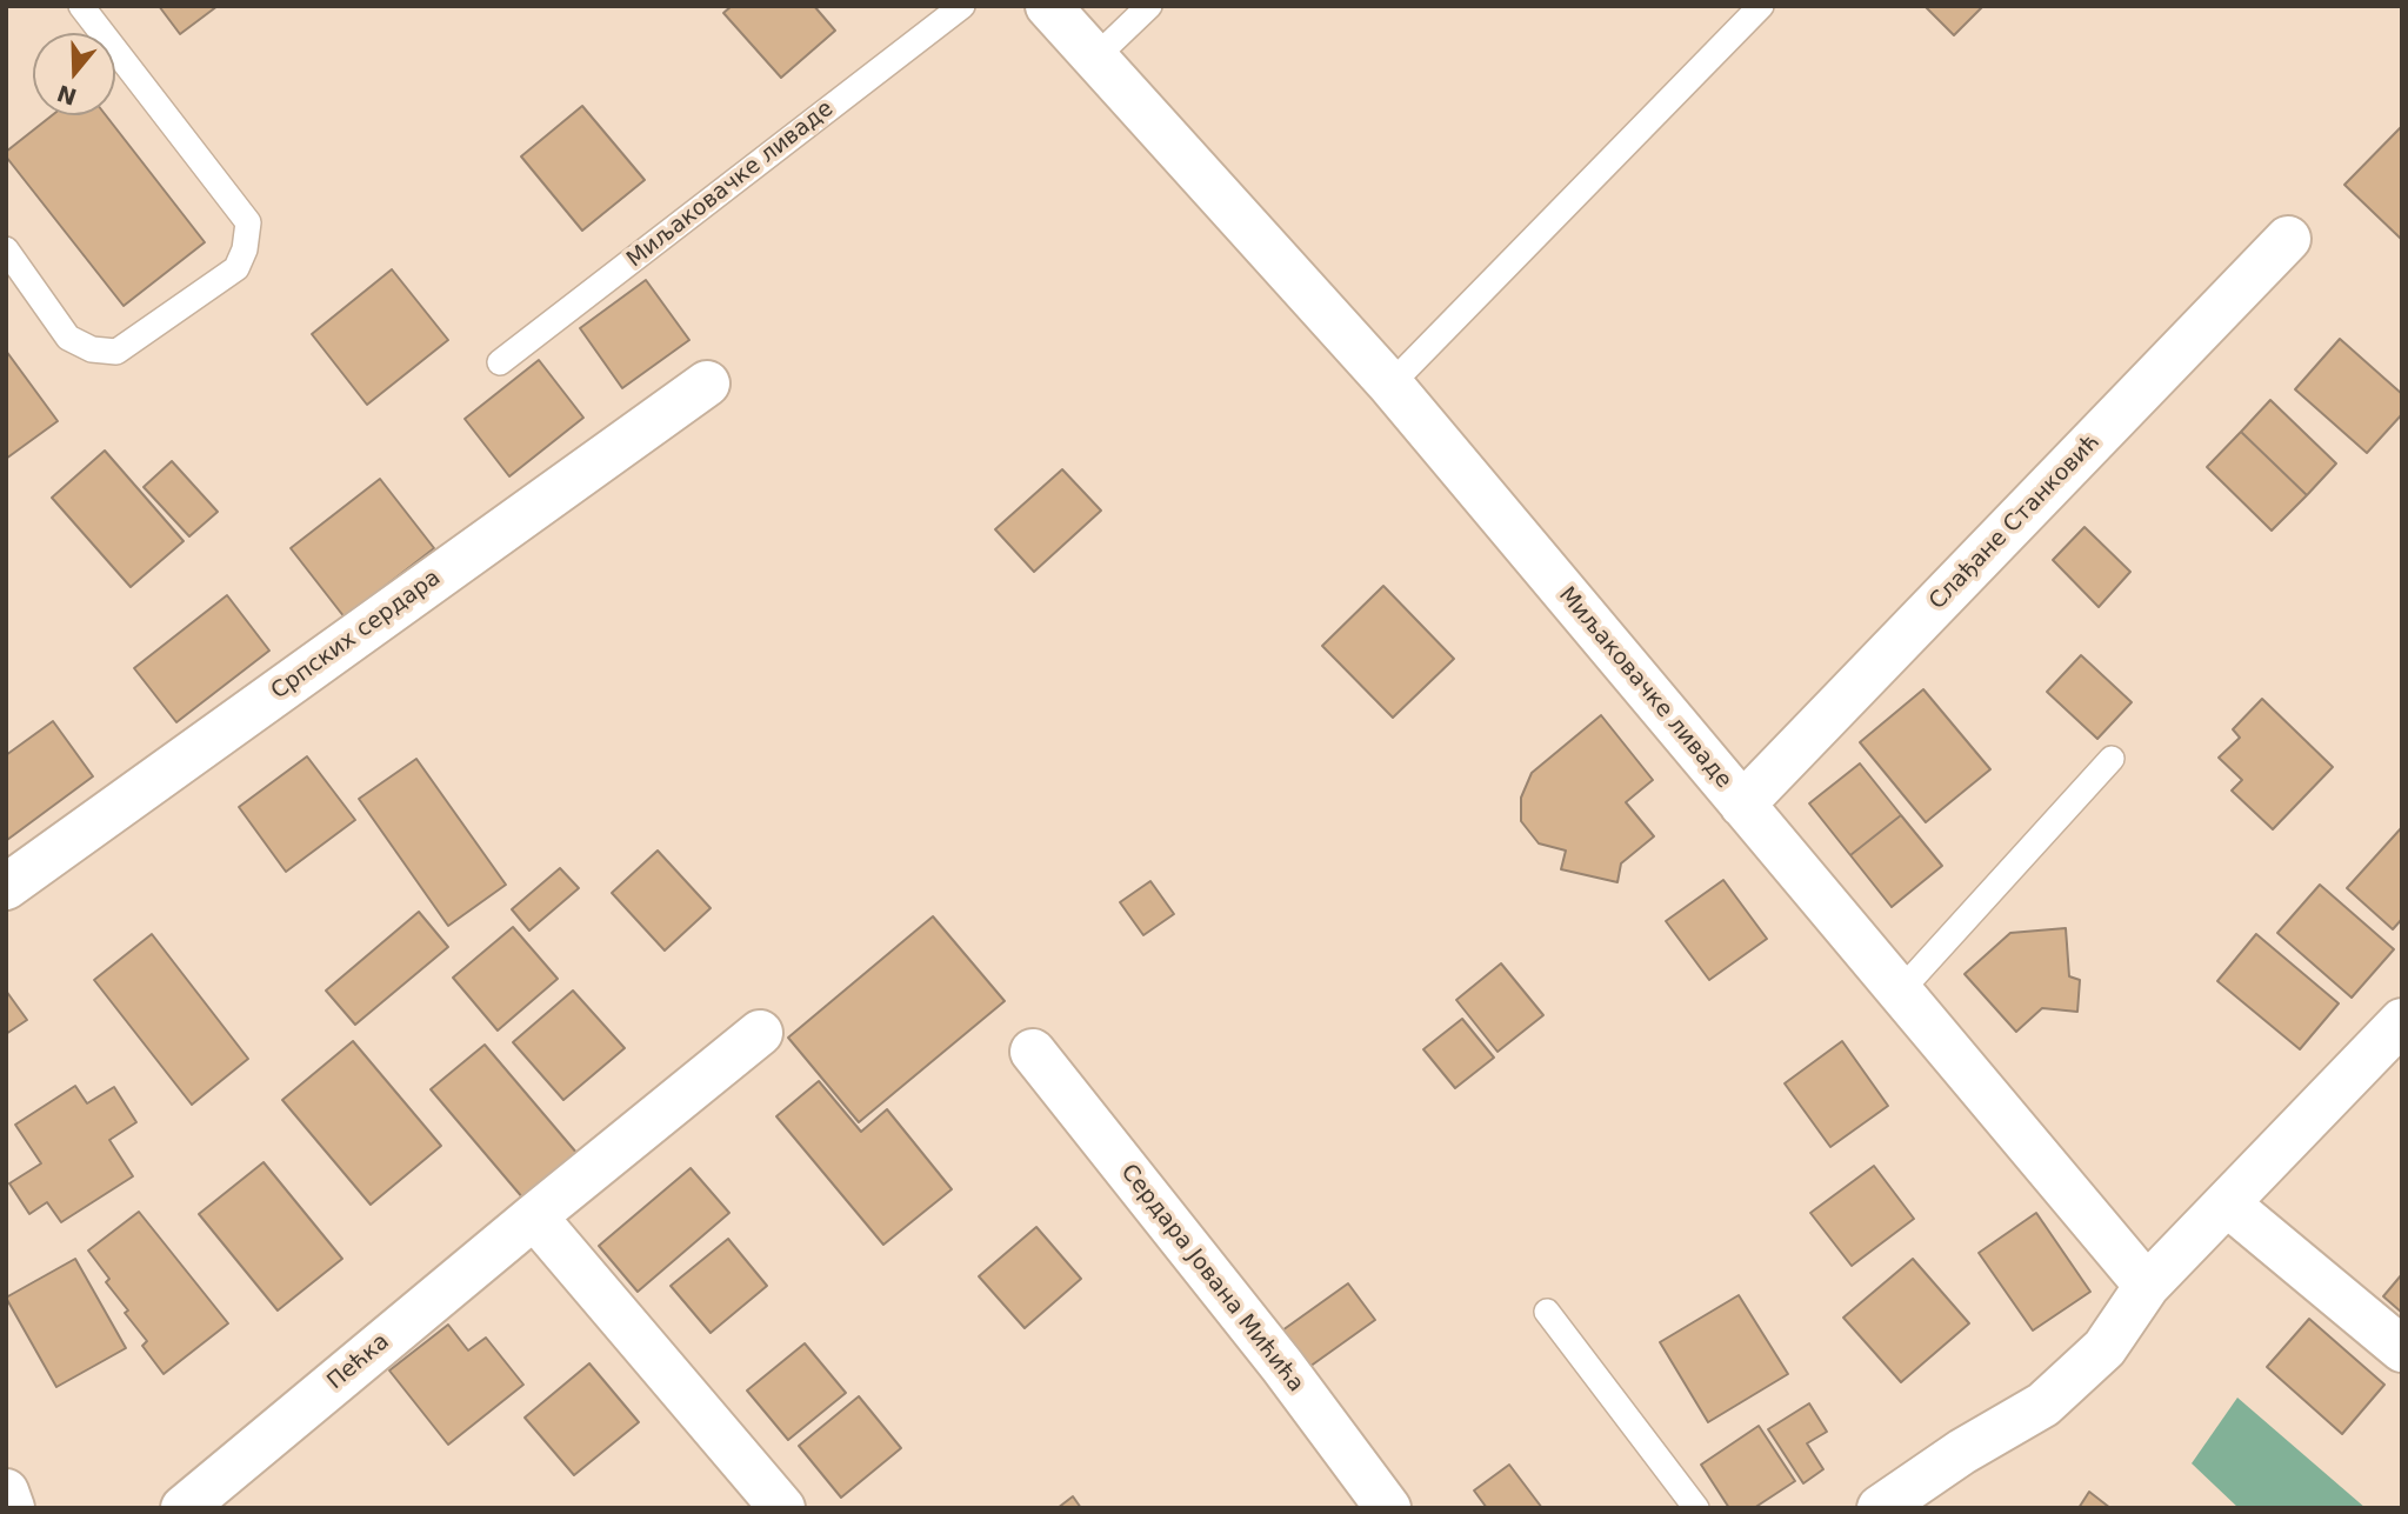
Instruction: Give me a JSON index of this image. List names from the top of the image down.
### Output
{
  "streets": {
    "street": [
      "Миљаковачке ливаде",
      "Слађане Станковић",
      "Српских сердара",
      "Сердара Јована Мићића",
      "Пећка"
    ]
  },
  "crossings": [
    ["Миљаковачке ливаде", "Слађане Станковић"]
  ],
  "north": "bottom"
}
